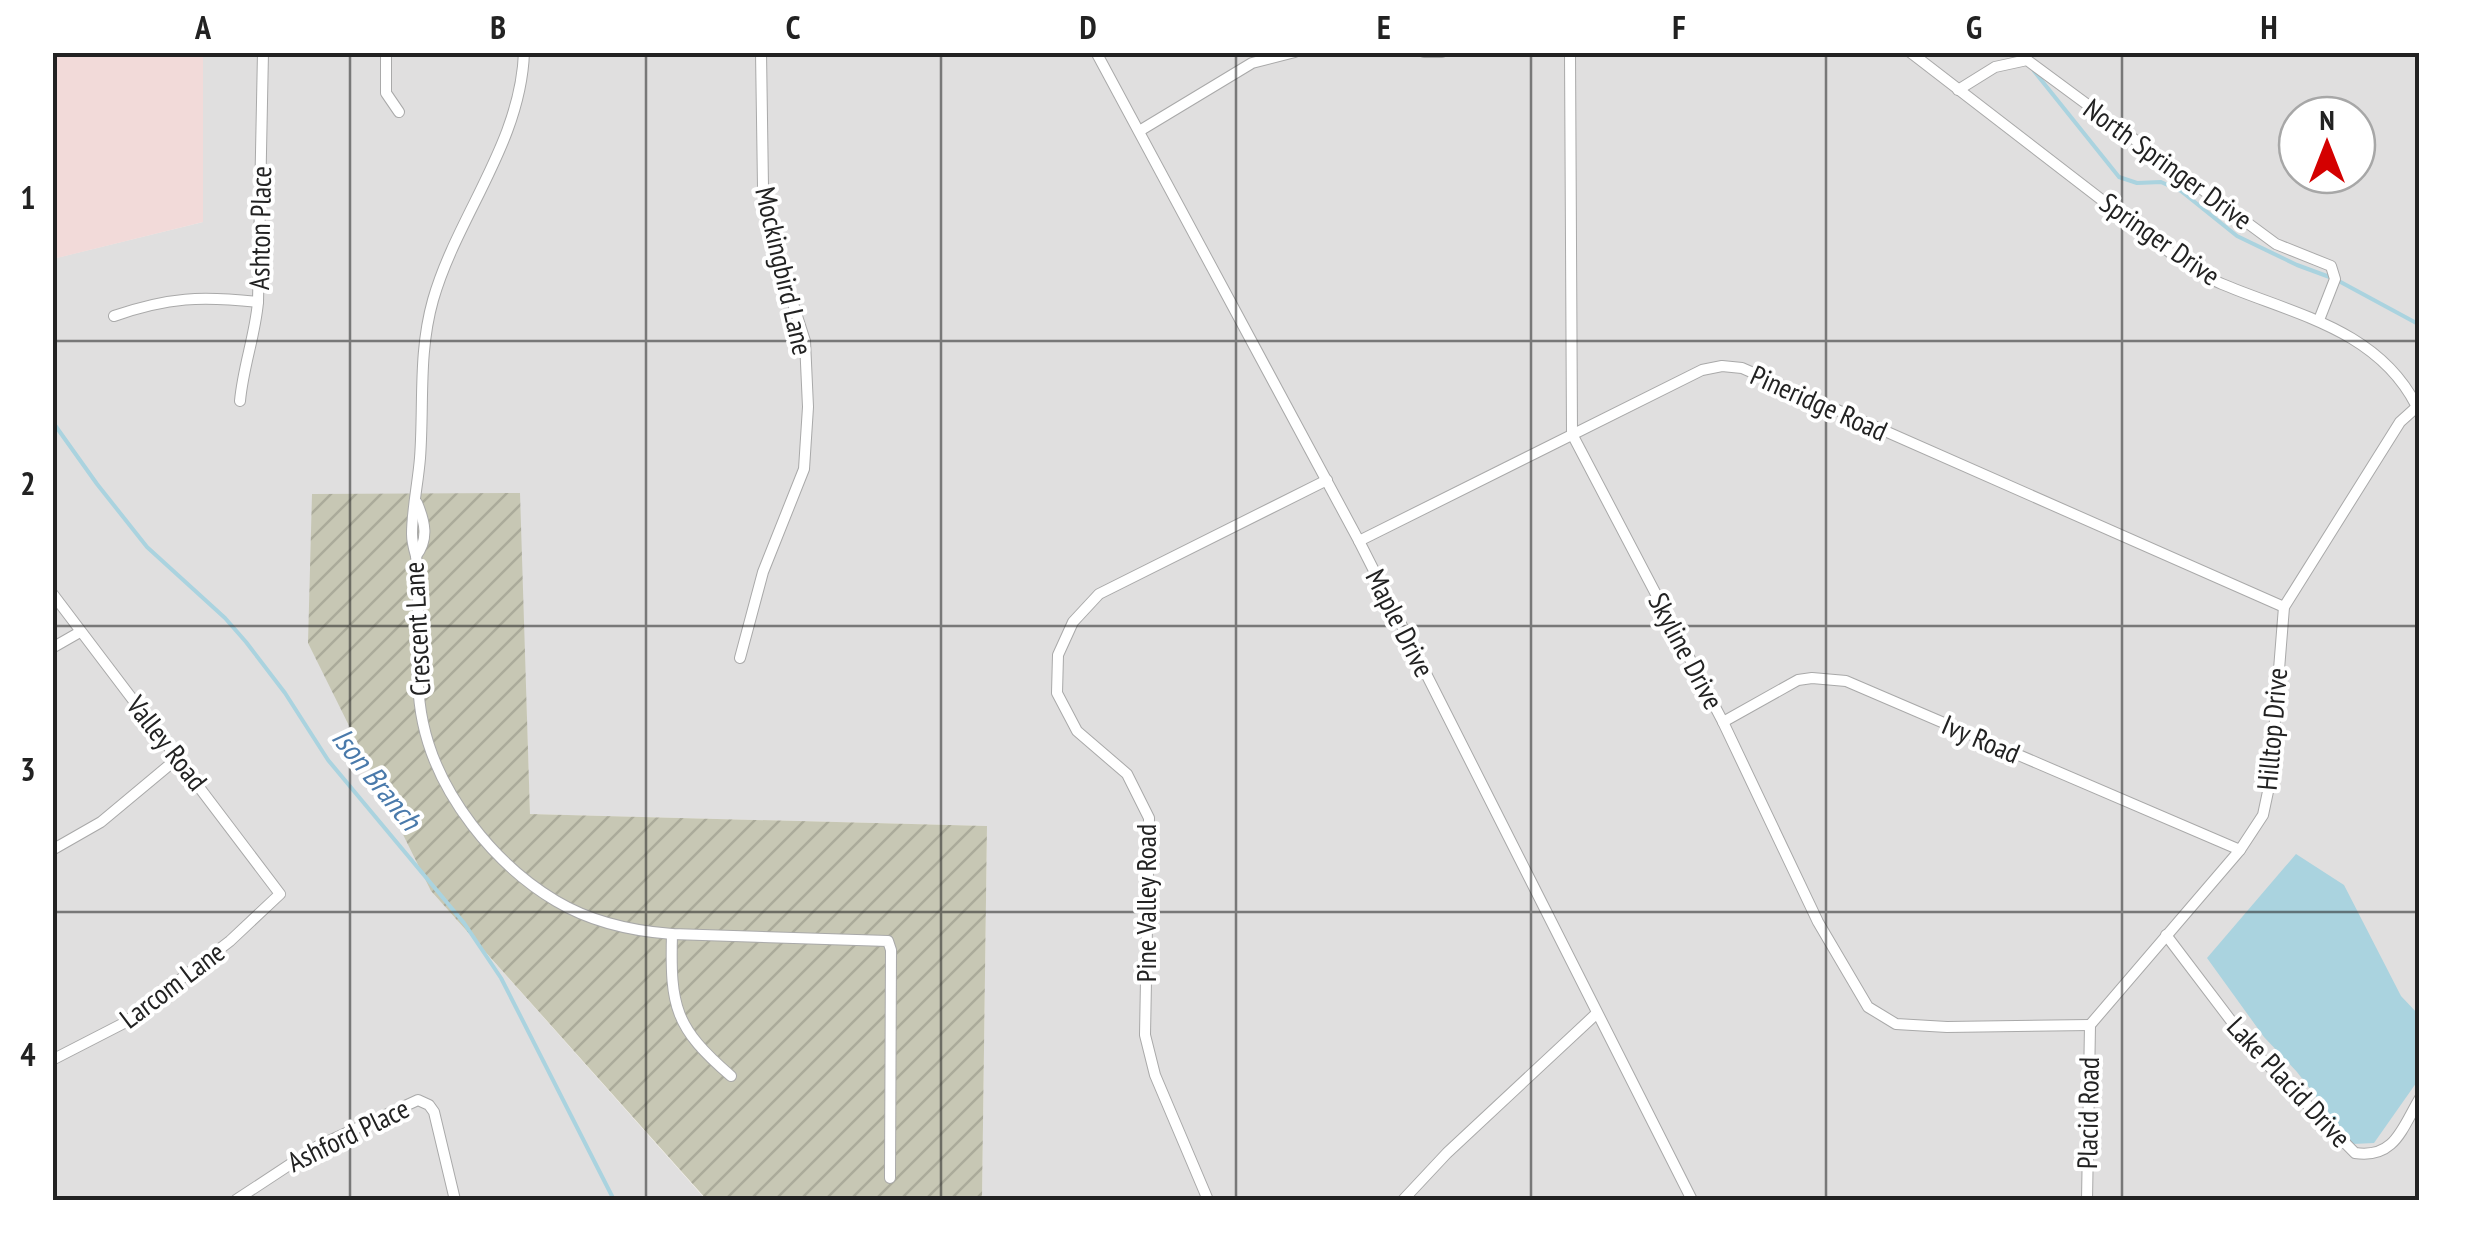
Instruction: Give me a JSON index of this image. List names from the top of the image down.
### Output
{
  "streets": {
    "street": [
      "North Springer Drive",
      "Ashton Place",
      "Springer Drive",
      "Mockingbird Lane",
      "Pineridge Road",
      "Maple Drive",
      "Crescent Lane",
      "Skyline Drive",
      "Hilltop Drive",
      "Ivy Road",
      "Valley Road",
      "Pine Valley Road",
      "Larcom Lane",
      "Lake Placid Drive",
      "Placid Road",
      "Ashford Place"
    ]
  },
  "crossings": [
    ["North Springer Drive", "Springer Drive"],
    ["Springer Drive", "Hilltop Drive"],
    ["Pineridge Road", "Maple Drive"],
    ["Pineridge Road", "Skyline Drive"],
    ["Pineridge Road", "Hilltop Drive"],
    ["Maple Drive", "Pine Valley Road"],
    ["Skyline Drive", "Hilltop Drive"],
    ["Skyline Drive", "Ivy Road"],
    ["Skyline Drive", "Placid Road"],
    ["Hilltop Drive", "Ivy Road"],
    ["Hilltop Drive", "Lake Placid Drive"],
    ["Hilltop Drive", "Placid Road"],
    ["Valley Road", "Larcom Lane"]
  ],
  "water": ["Ison Branch"],
  "north": "top",
  "grid": {
    "columns": [
      "A",
      "B",
      "C",
      "D",
      "E",
      "F",
      "G",
      "H"
    ],
    "rows": [
      "1",
      "2",
      "3",
      "4"
    ]
  }
}
